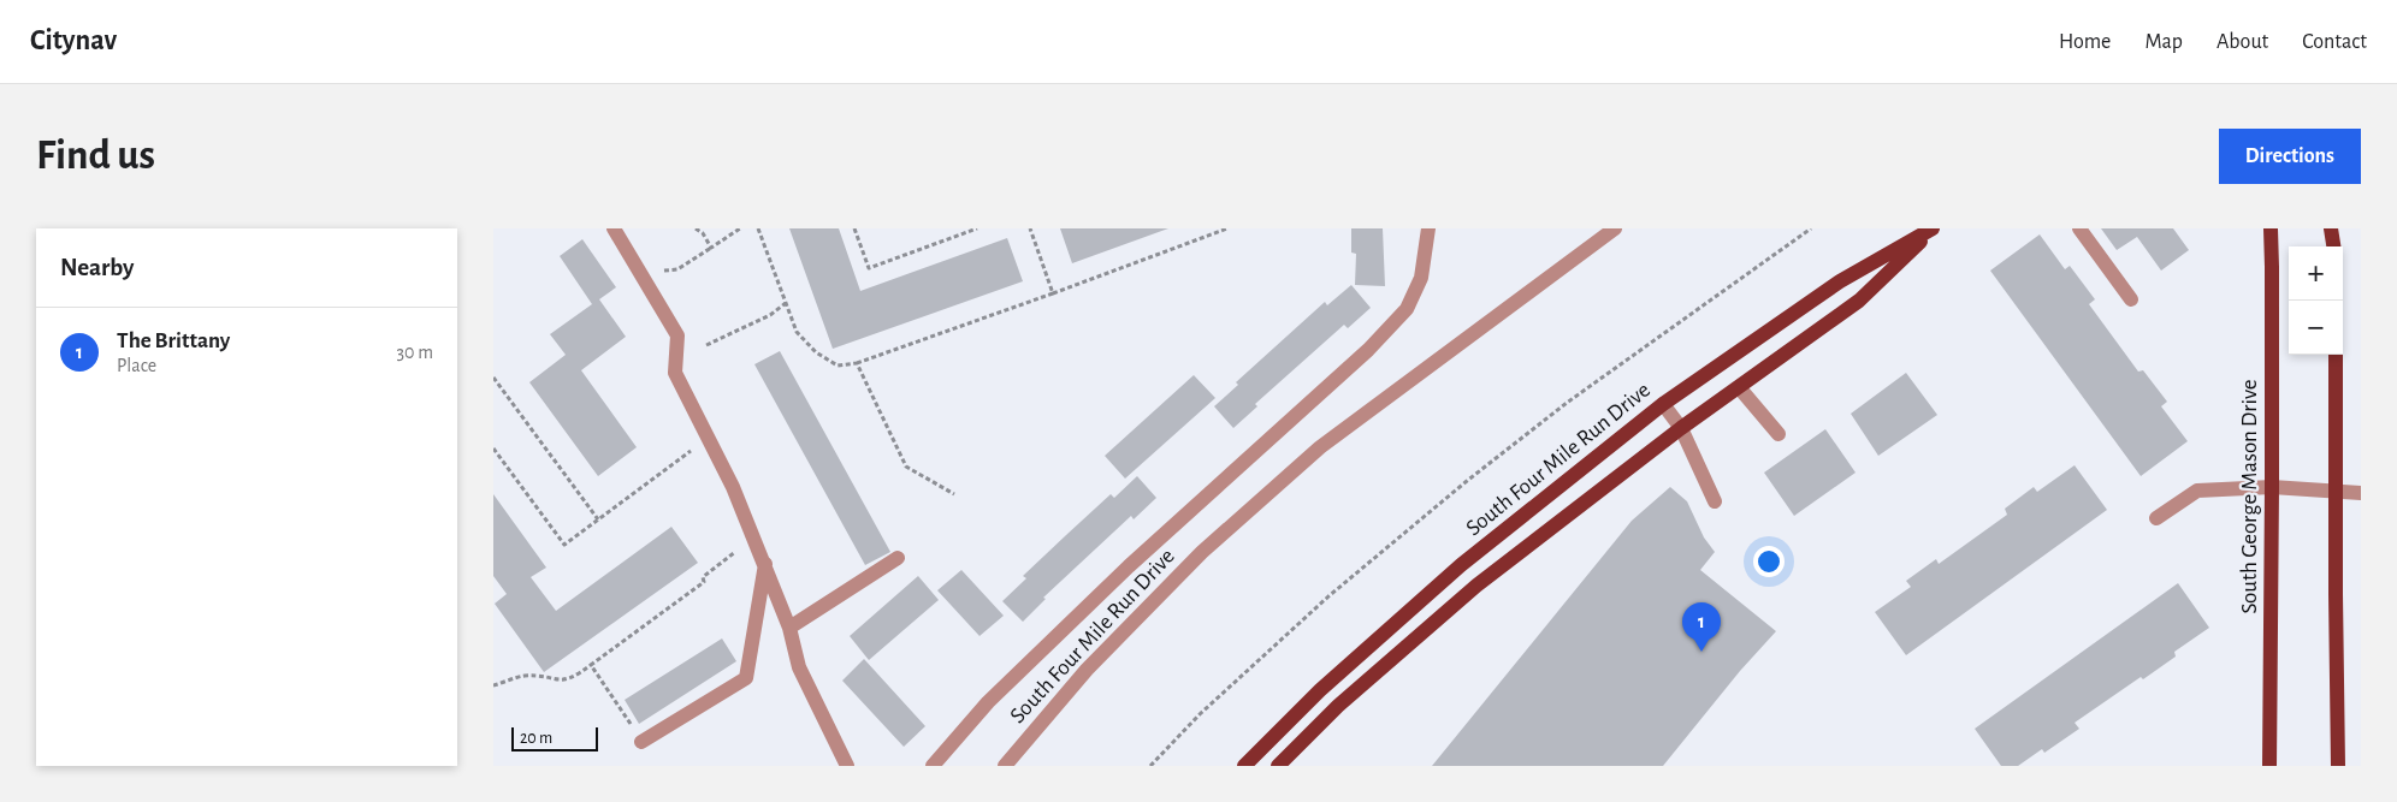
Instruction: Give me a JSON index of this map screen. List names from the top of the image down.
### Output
{
  "streets": {
    "main road": ["South Four Mile Run Drive", "South George Mason Drive"]
  },
  "scale_bar": "20 m",
  "page": {
    "header": "Citynav",
    "nav": [
      "Home",
      "Map",
      "About",
      "Contact"
    ],
    "buttons": "Directions",
    "title": "Find us",
    "heading": "Nearby",
    "map_buttons": ["+", "−"],
    "list": [
      {
        "mark": "1",
        "name": "The Brittany",
        "note": "Place",
        "value": "30 m"
      }
    ],
    "pins": "1",
    "scale": "20 m"
  }
}
